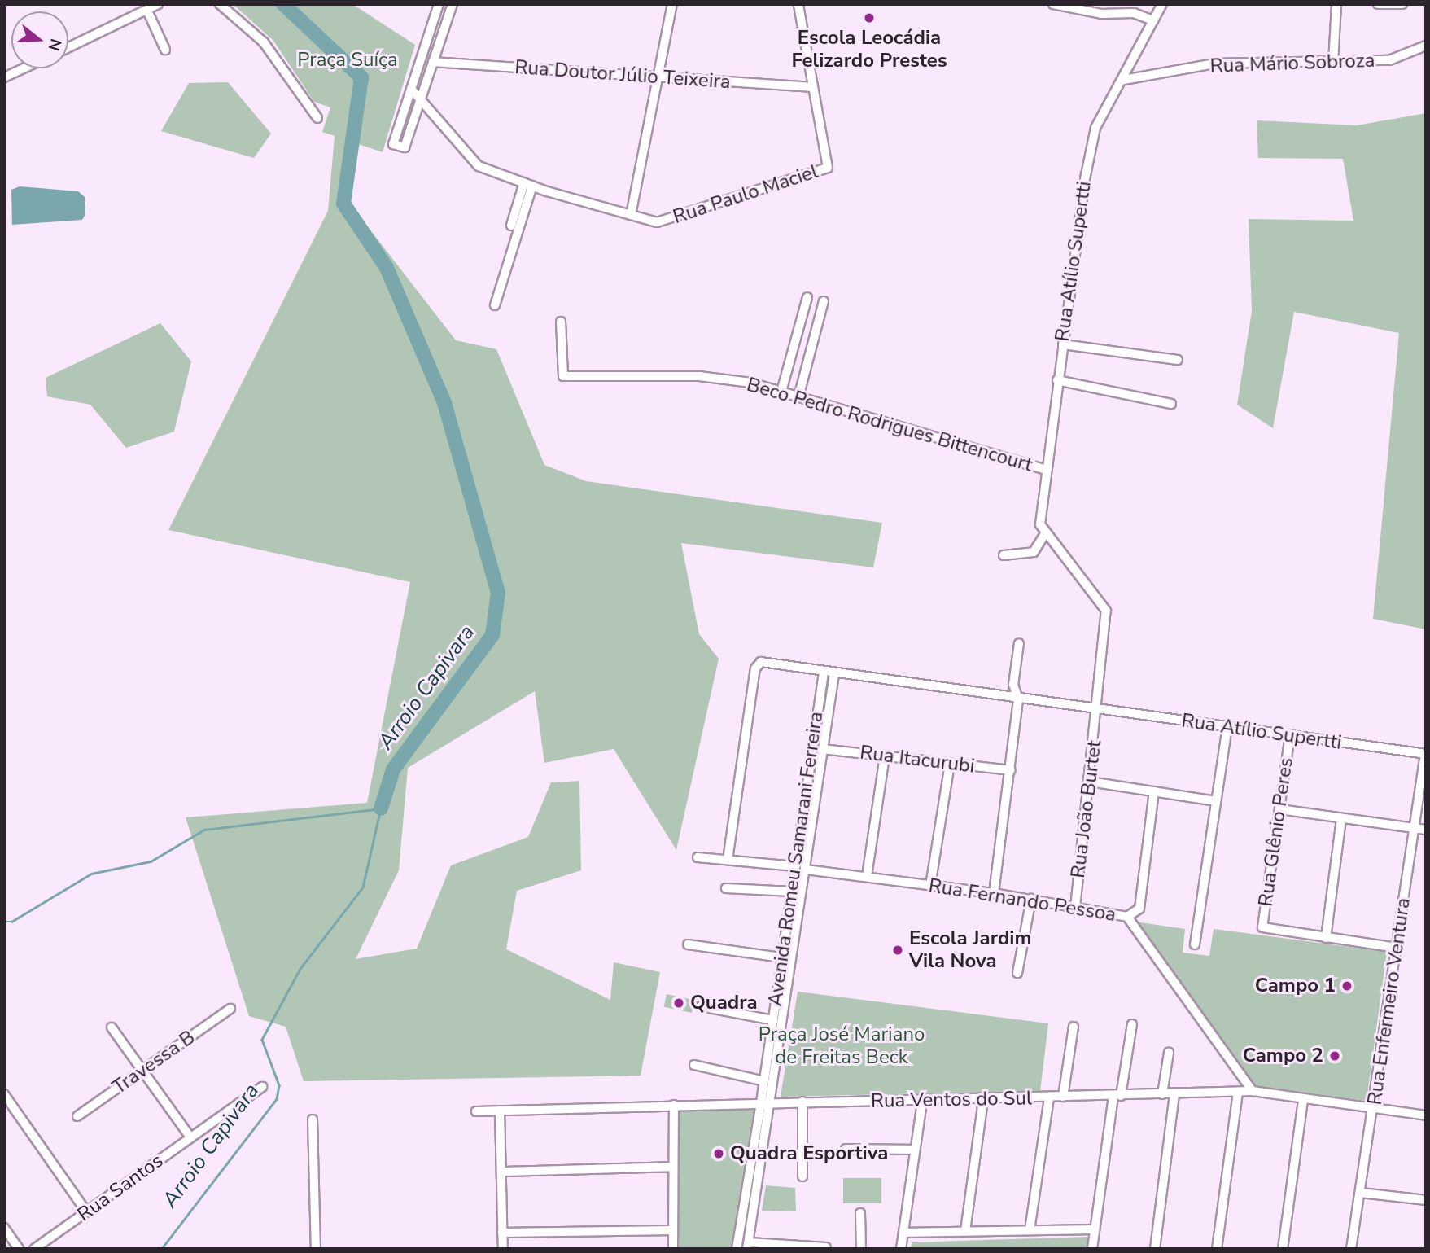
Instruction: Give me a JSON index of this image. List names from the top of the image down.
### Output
{
  "streets": {
    "street": [
      "Rua Mário Sobroza",
      "Rua Doutor Júlio Teixeira",
      "Rua Paulo Maciel",
      "Rua Atílio Supertti",
      "Beco Pedro Rodrigues Bittencourt",
      "Rua Itacurubi",
      "Rua João Burtet",
      "Rua Glênio Peres",
      "Avenida Romeu Samarani Ferreira",
      "Rua Fernando Pessoa",
      "Rua Enfermeiro Ventura",
      "Travessa B",
      "Rua Ventos do Sul",
      "Rua Santos"
    ]
  },
  "crossings": [
    ["Rua Mário Sobroza", "Rua Atílio Supertti"],
    ["Rua Doutor Júlio Teixeira", "Rua Paulo Maciel"],
    ["Rua Atílio Supertti", "Beco Pedro Rodrigues Bittencourt"],
    ["Rua Atílio Supertti", "Rua João Burtet"],
    ["Rua Atílio Supertti", "Rua Glênio Peres"],
    ["Rua Atílio Supertti", "Avenida Romeu Samarani Ferreira"],
    ["Rua Atílio Supertti", "Rua Enfermeiro Ventura"],
    ["Rua Itacurubi", "Avenida Romeu Samarani Ferreira"],
    ["Rua João Burtet", "Rua Fernando Pessoa"],
    ["Avenida Romeu Samarani Ferreira", "Rua Fernando Pessoa"],
    ["Avenida Romeu Samarani Ferreira", "Rua Ventos do Sul"],
    ["Rua Fernando Pessoa", "Rua Ventos do Sul"],
    ["Rua Enfermeiro Ventura", "Rua Ventos do Sul"]
  ],
  "water": ["Arroio Capivara"],
  "parks": ["Praça Suíça", "Praça José Mariano de Freitas Beck"],
  "places": [
    "Escola Leocádia Felizardo Prestes",
    "Escola Jardim Vila Nova",
    "Campo 1",
    "Quadra",
    "Campo 2",
    "Quadra Esportiva"
  ],
  "north": "right"
}
